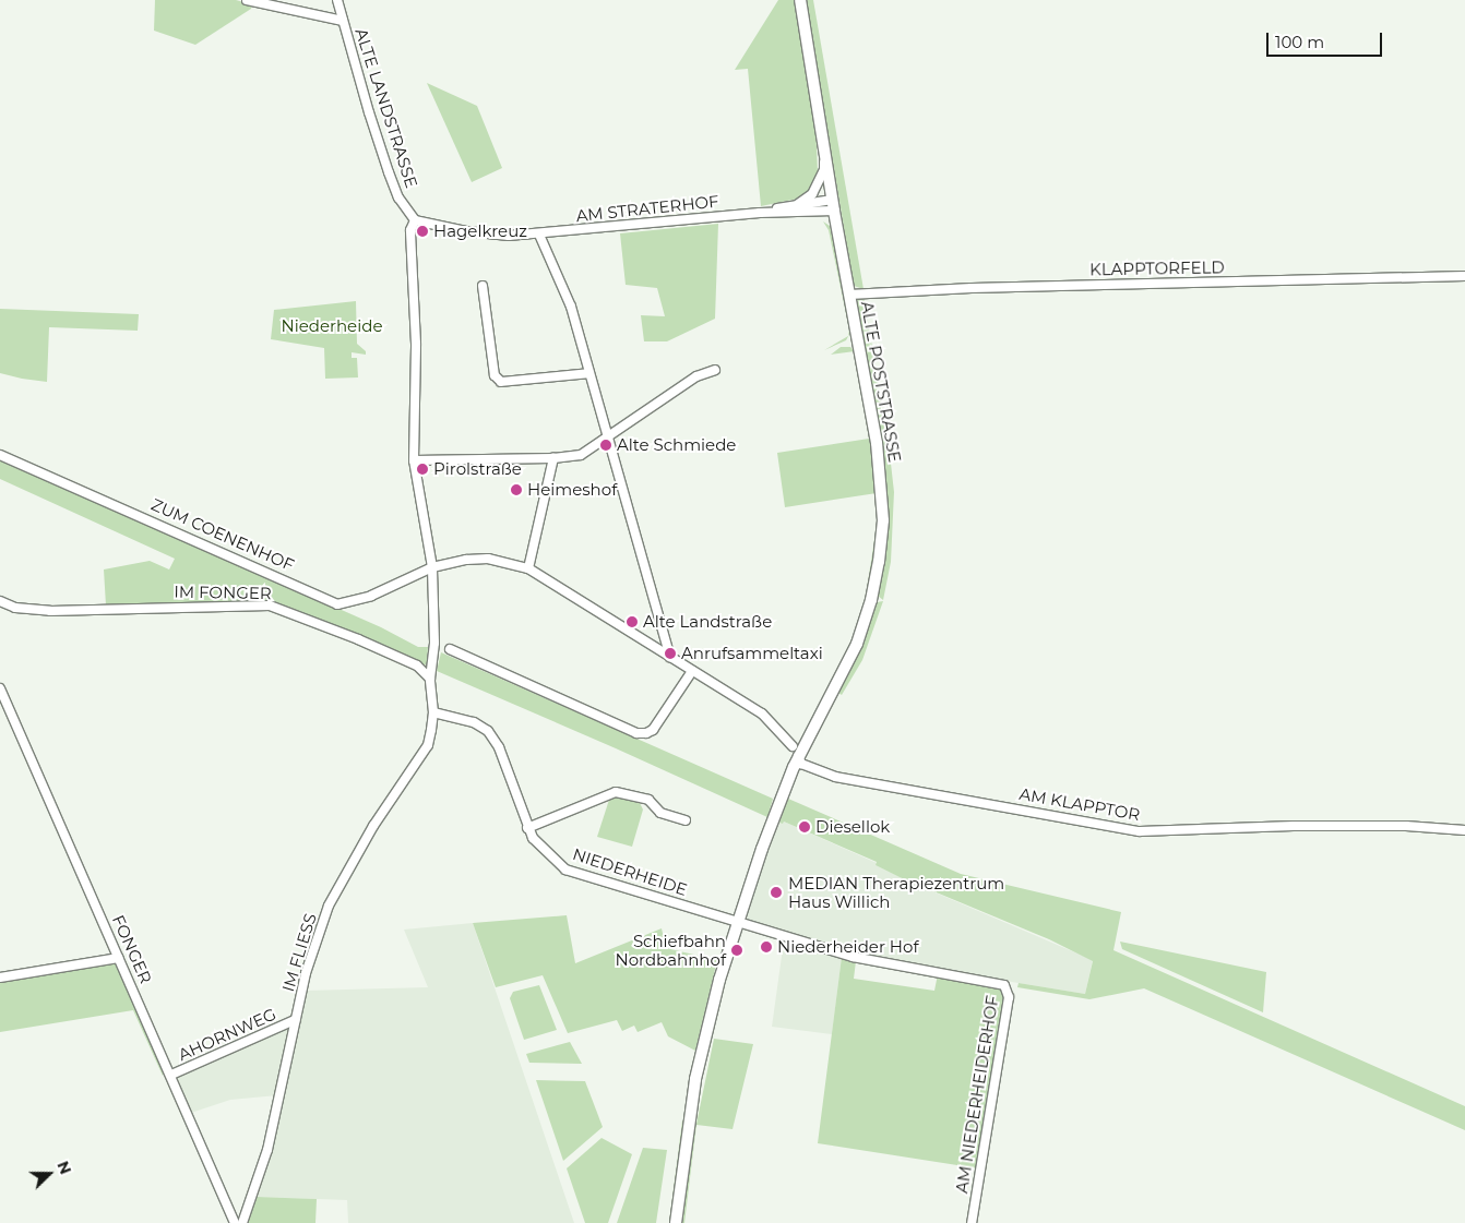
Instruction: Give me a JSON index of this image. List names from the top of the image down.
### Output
{
  "streets": {
    "street": [
      "ALTE LANDSTRASSE",
      "AM STRATERHOF",
      "KLAPPTORFELD",
      "ALTE POSTSTRASSE",
      "ZUM COENENHOF",
      "IM FONGER",
      "AM KLAPPTOR",
      "NIEDERHEIDE",
      "FONGER",
      "IM FLIESS",
      "AHORNWEG",
      "AM NIEDERHEIDERHOF"
    ]
  },
  "crossings": [
    ["AM STRATERHOF", "ALTE POSTSTRASSE"],
    ["KLAPPTORFELD", "ALTE POSTSTRASSE"],
    ["ALTE POSTSTRASSE", "AM KLAPPTOR"],
    ["ALTE POSTSTRASSE", "NIEDERHEIDE"],
    ["ALTE POSTSTRASSE", "AM NIEDERHEIDERHOF"],
    ["NIEDERHEIDE", "IM FLIESS"],
    ["NIEDERHEIDE", "AM NIEDERHEIDERHOF"],
    ["FONGER", "AHORNWEG"],
    ["IM FLIESS", "AHORNWEG"]
  ],
  "parks": ["Niederheide"],
  "places": [
    "Hagelkreuz",
    "Alte Schmiede",
    "Pirolstraße",
    "Heimeshof",
    "Alte Landstraße",
    "Anrufsammeltaxi",
    "Diesellok",
    "MEDIAN Therapiezentrum Haus Willich",
    "Niederheider Hof",
    "Schiefbahn Nordbahnhof"
  ],
  "scale_bar": "100 m",
  "north": "right"
}
